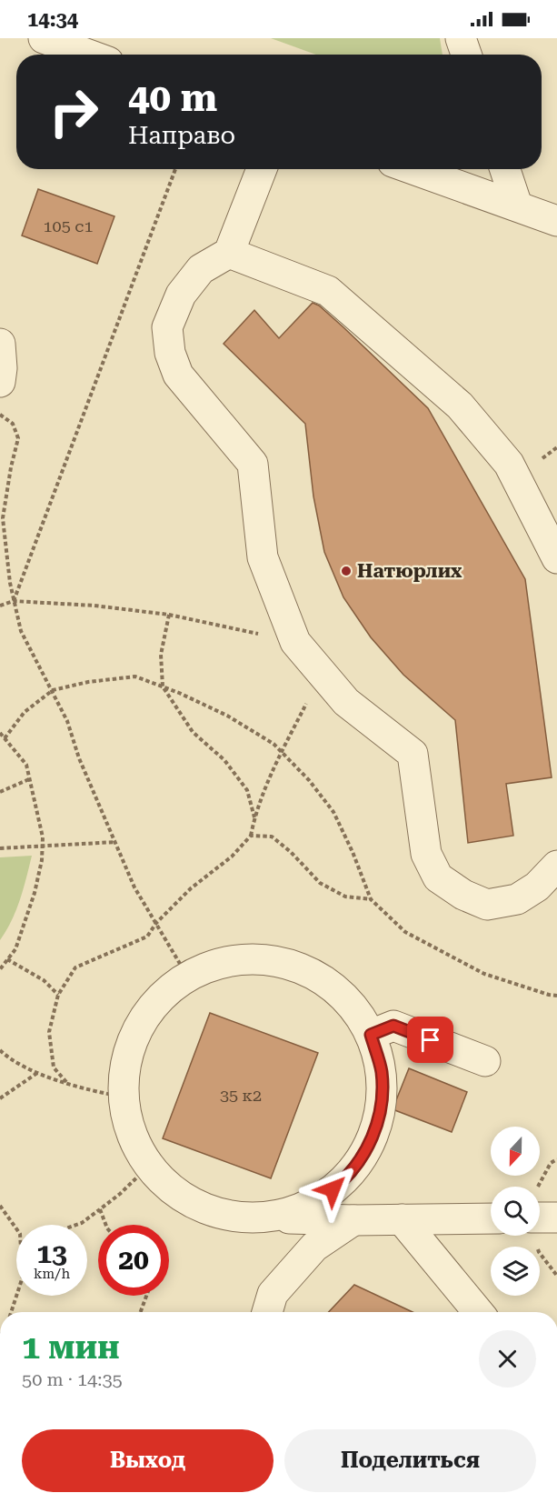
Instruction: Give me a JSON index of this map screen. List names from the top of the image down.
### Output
{
  "places": ["Натюрлих"],
  "house_numbers": ["105 с1", "35 к2"],
  "north": "bottom",
  "page": {
    "status": "14:34",
    "turn": ["40 m", "Направо"],
    "speed": "13 km/h",
    "limit": "20",
    "heading": ["1 мин", "50 m · 14:35"],
    "buttons": ["Выход", "Поделиться"]
  }
}
